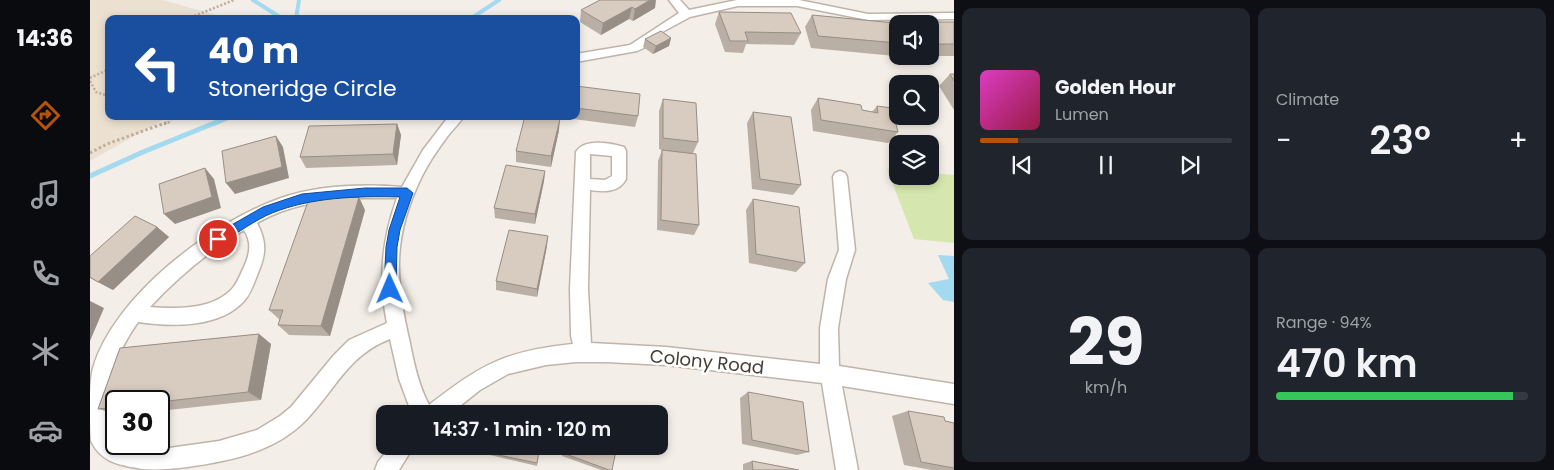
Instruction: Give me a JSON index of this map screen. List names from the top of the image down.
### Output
{
  "streets": {
    "street": ["Colony Road"]
  },
  "page": {
    "tabs": "14:36",
    "tile": [
      "Climate",
      ["29", "km/h"],
      ["Range · 94%", "470 km"]
    ],
    "turn": ["40 m", "Stoneridge Circle"],
    "song": ["Golden Hour", "Lumen"],
    "heat": ["−", "23°", "+"],
    "limit": "30",
    "trip": "14:37 · 1 min · 120 m"
  }
}
